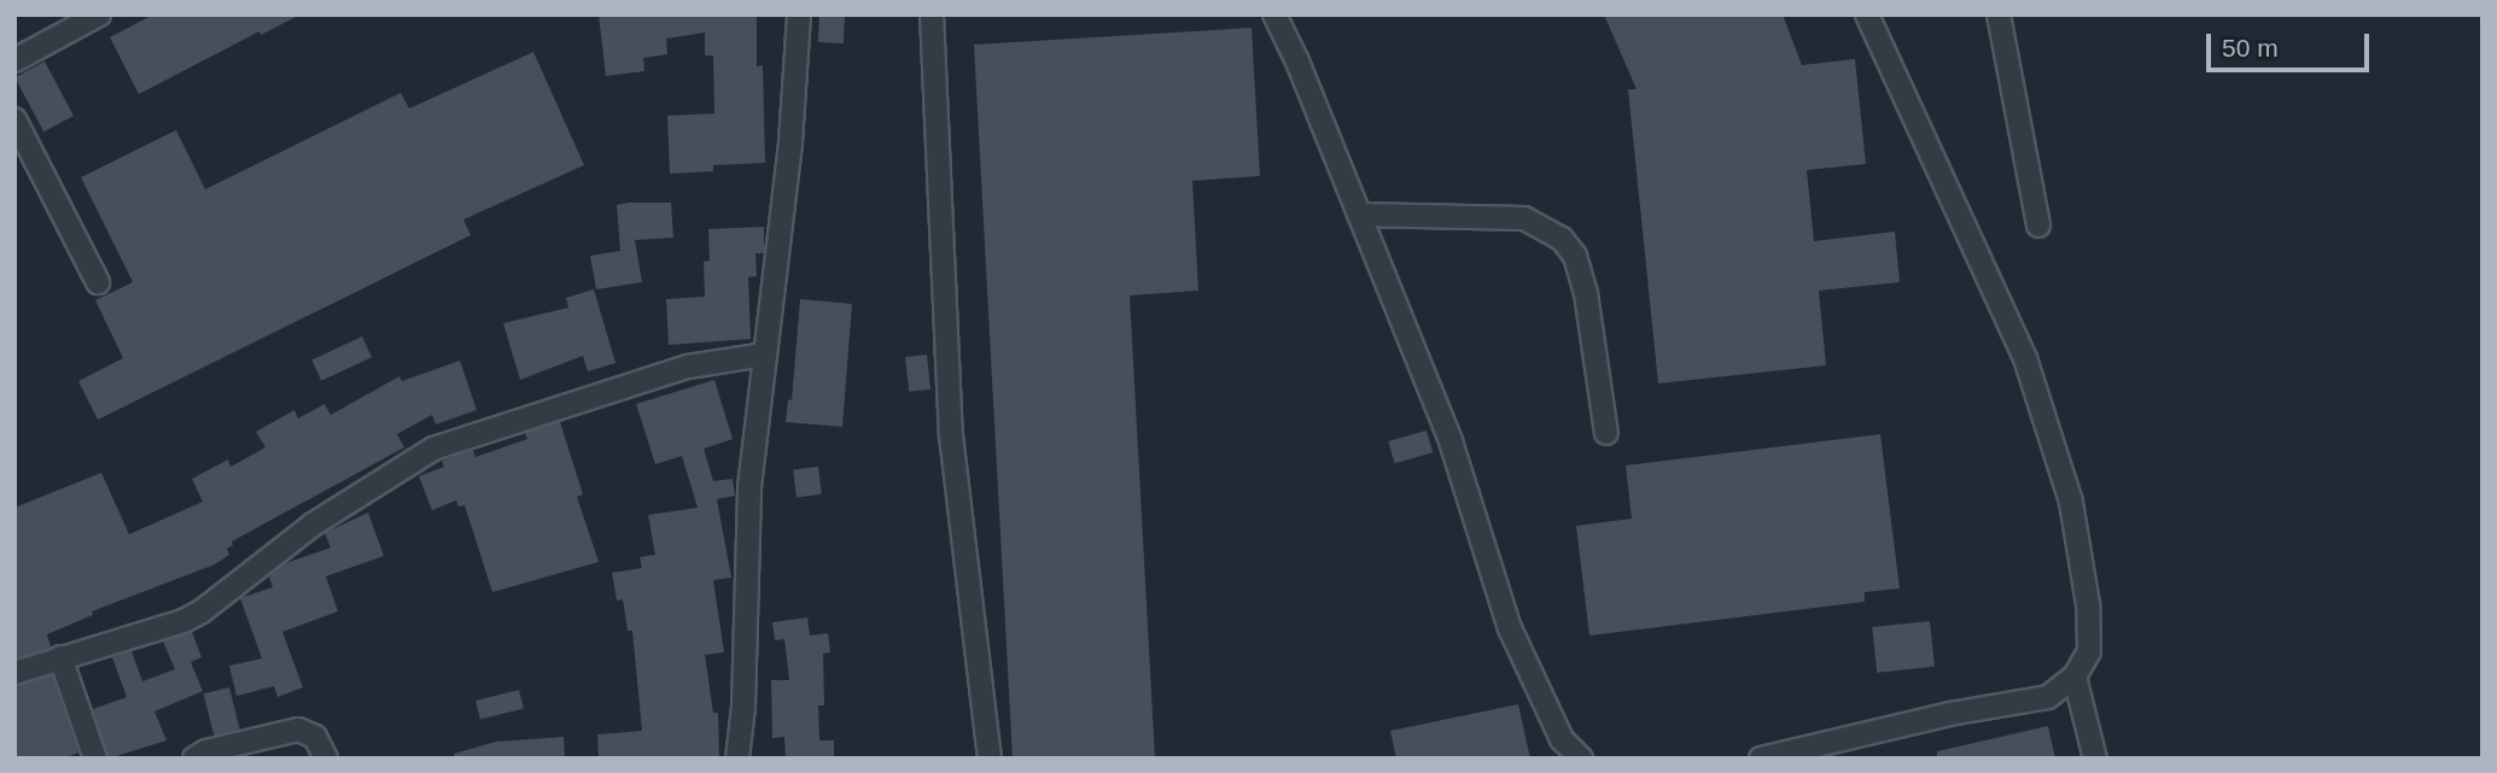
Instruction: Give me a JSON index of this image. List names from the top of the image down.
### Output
{
  "scale_bar": "50 m"
}
